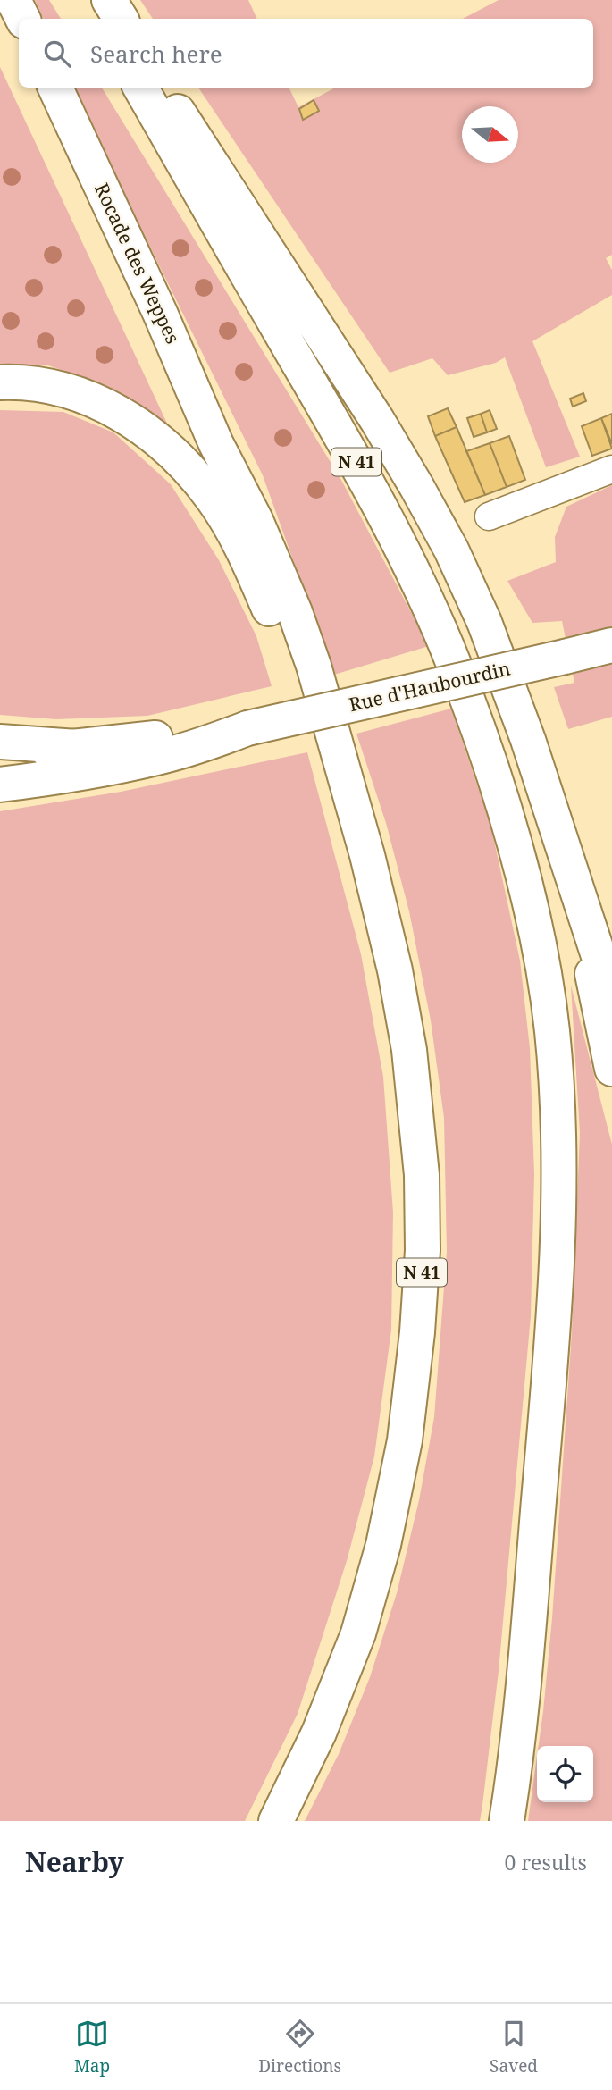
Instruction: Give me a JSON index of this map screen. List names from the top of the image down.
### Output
{
  "streets": {
    "main road": ["Rocade des Weppes", "N 41", "Rue d'Haubourdin"]
  },
  "crossings": [
    ["Rocade des Weppes", "N 41"]
  ],
  "north": "right",
  "page": {
    "search": "Search here",
    "heading": ["Nearby", "0 results"],
    "nav": ["Map", "Directions", "Saved"]
  }
}
